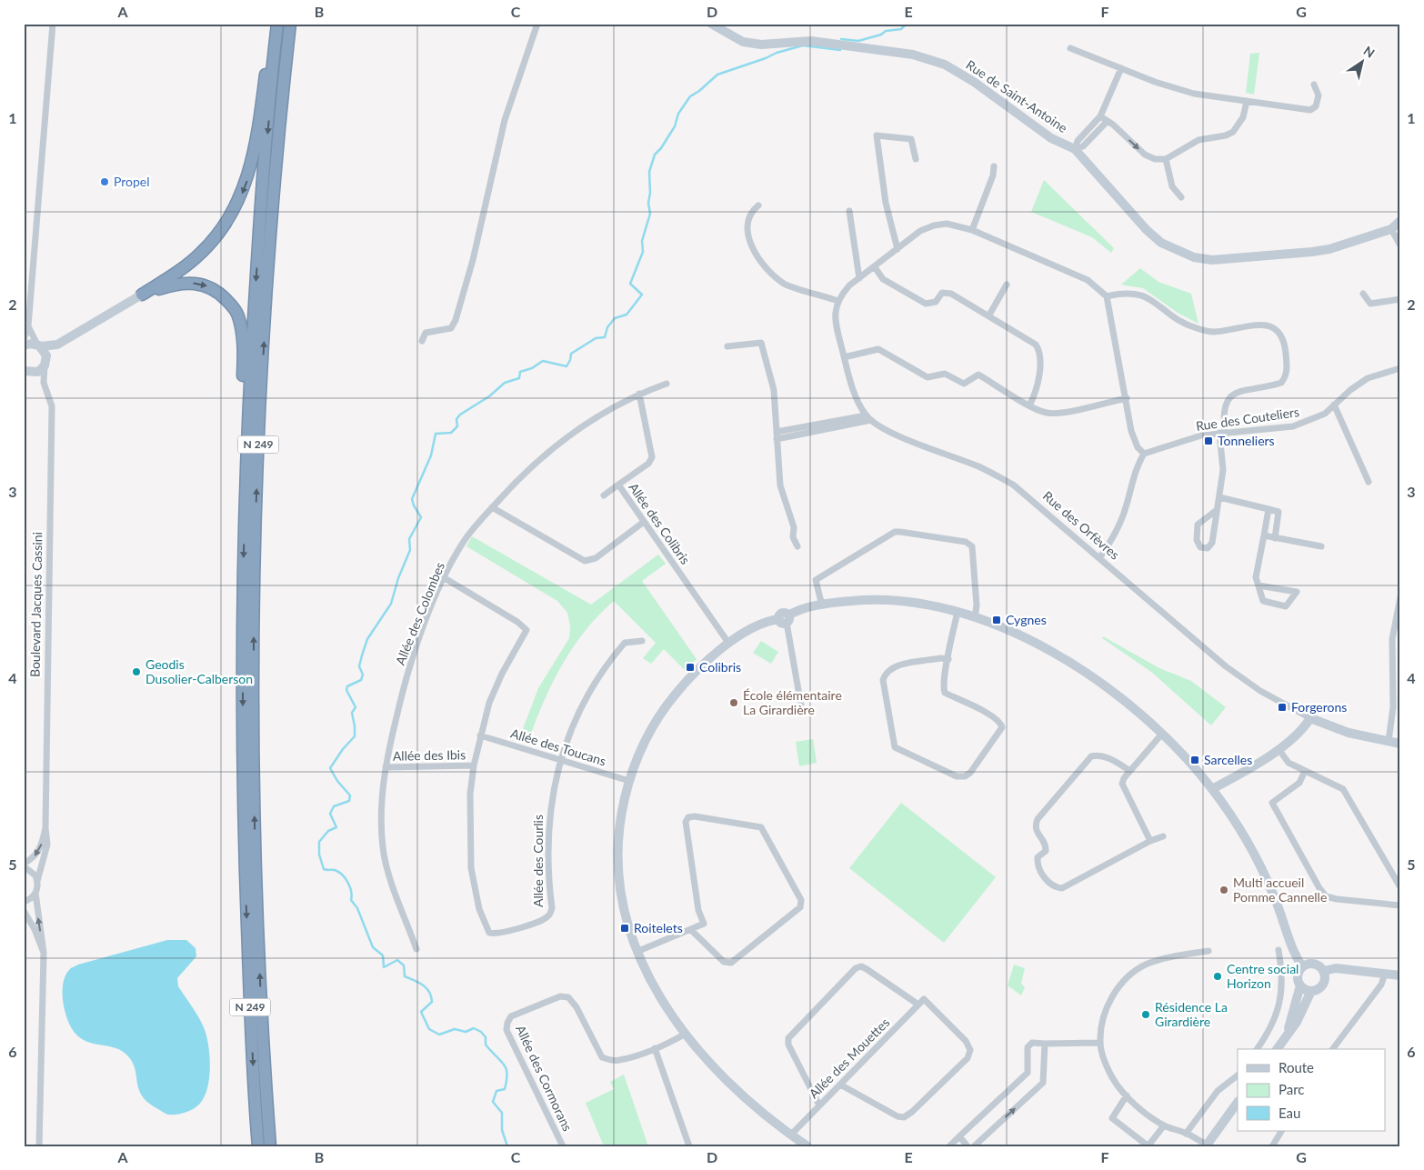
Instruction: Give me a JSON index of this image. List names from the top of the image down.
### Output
{
  "streets": {
    "highway": ["N 249"],
    "street": [
      "Rue de Saint-Antoine",
      "Rue des Couteliers",
      "Allée des Colibris",
      "Rue des Orfèvres",
      "Boulevard Jacques Cassini",
      "Allée des Colombes",
      "Allée des Toucans",
      "Allée des Ibis",
      "Allée des Courlis",
      "Allée des Mouettes",
      "Allée des Cormorans"
    ]
  },
  "crossings": [
    ["Allée des Colibris", "Allée des Colombes"],
    ["Allée des Colombes", "Allée des Ibis"],
    ["Allée des Colombes", "Allée des Courlis"],
    ["Allée des Toucans", "Allée des Courlis"],
    ["Allée des Ibis", "Allée des Courlis"]
  ],
  "places": {
    "other": [
      "Propel",
      "Geodis Dusolier-Calberson",
      "École élémentaire La Girardière",
      "Multi accueil Pomme Cannelle",
      "Centre social Horizon",
      "Résidence La Girardière"
    ],
    "transit": [
      "Tonneliers",
      "Cygnes",
      "Colibris",
      "Forgerons",
      "Sarcelles",
      "Roitelets"
    ]
  },
  "legend": ["Route", "Parc", "Eau"],
  "north": "top right",
  "grid": {
    "columns": [
      "A",
      "B",
      "C",
      "D",
      "E",
      "F",
      "G"
    ],
    "rows": [
      "1",
      "2",
      "3",
      "4",
      "5",
      "6"
    ]
  }
}
